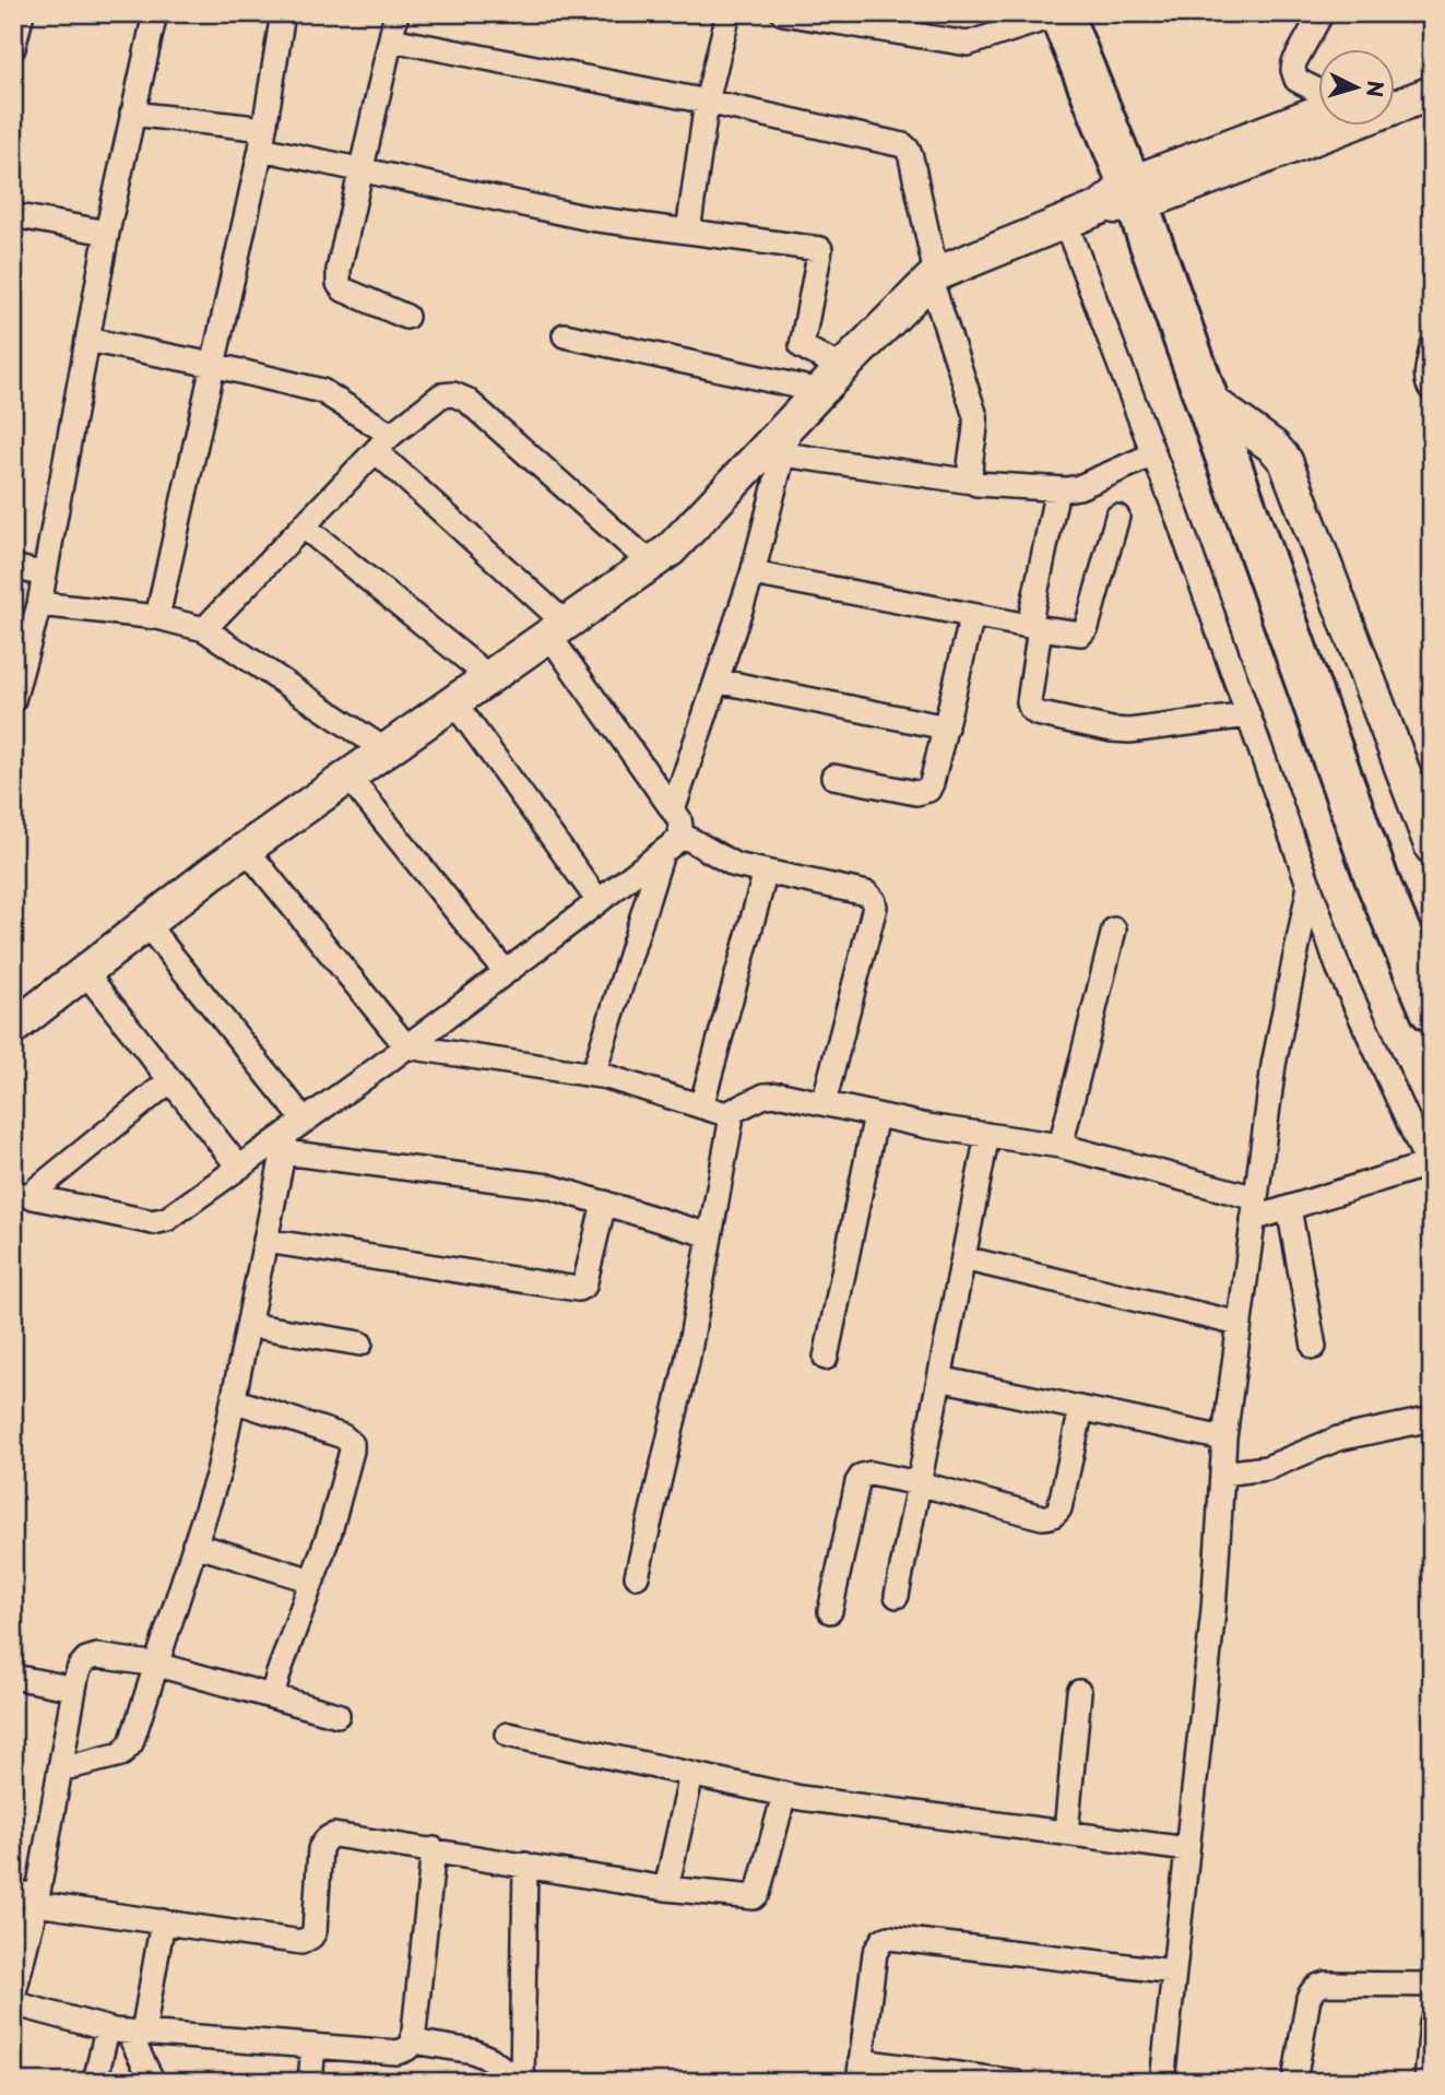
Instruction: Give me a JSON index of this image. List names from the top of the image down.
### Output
{
  "north": "right"
}
